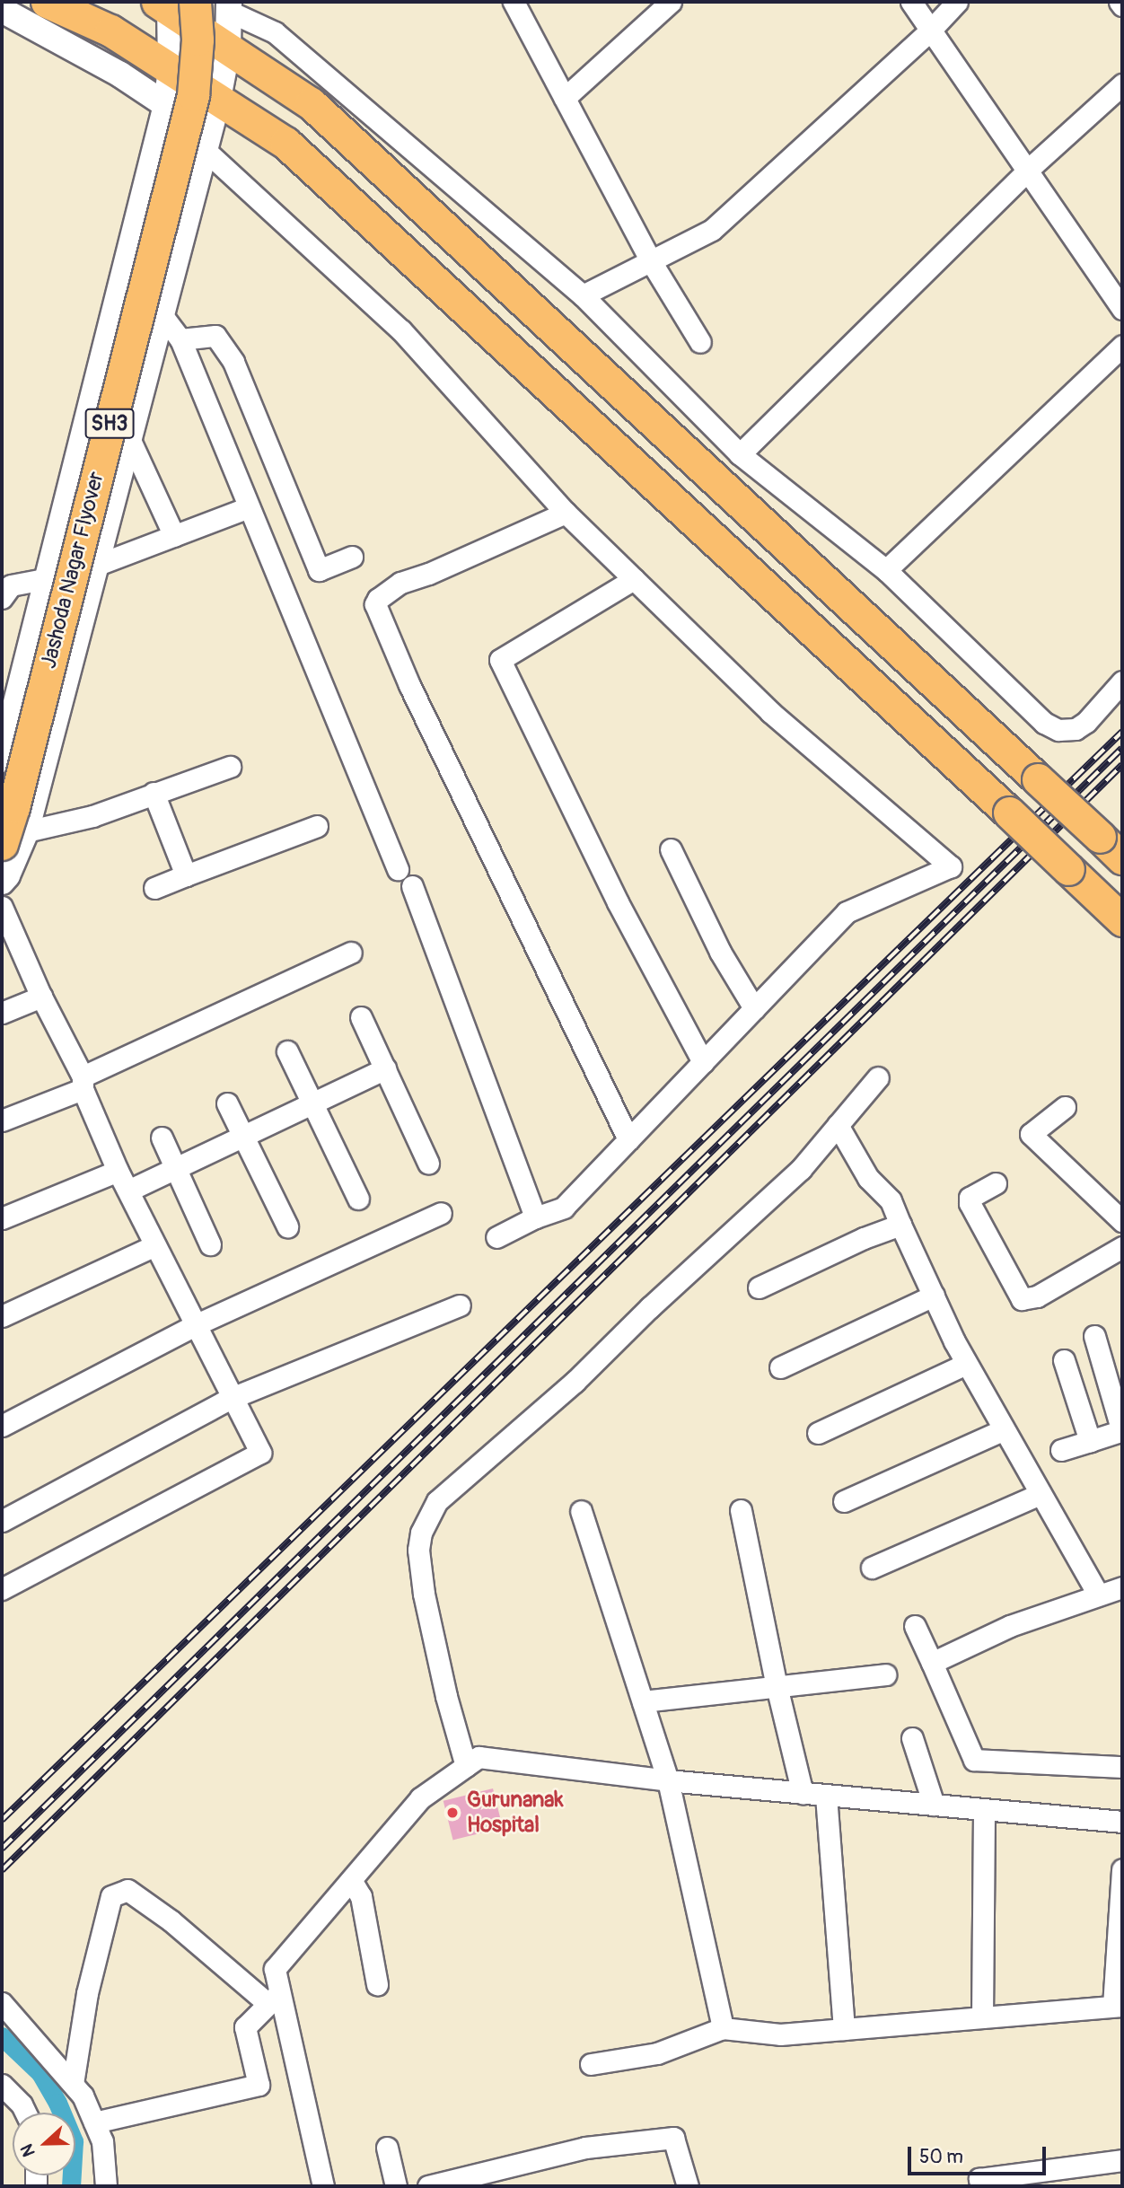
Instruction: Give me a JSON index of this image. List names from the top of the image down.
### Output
{
  "streets": {
    "main road": ["SH3", "Jashoda Nagar Flyover"]
  },
  "crossings": [
    ["SH3", "Jashoda Nagar Flyover"]
  ],
  "places": ["Gurunanak Hospital"],
  "scale_bar": "50 m",
  "north": "left"
}
